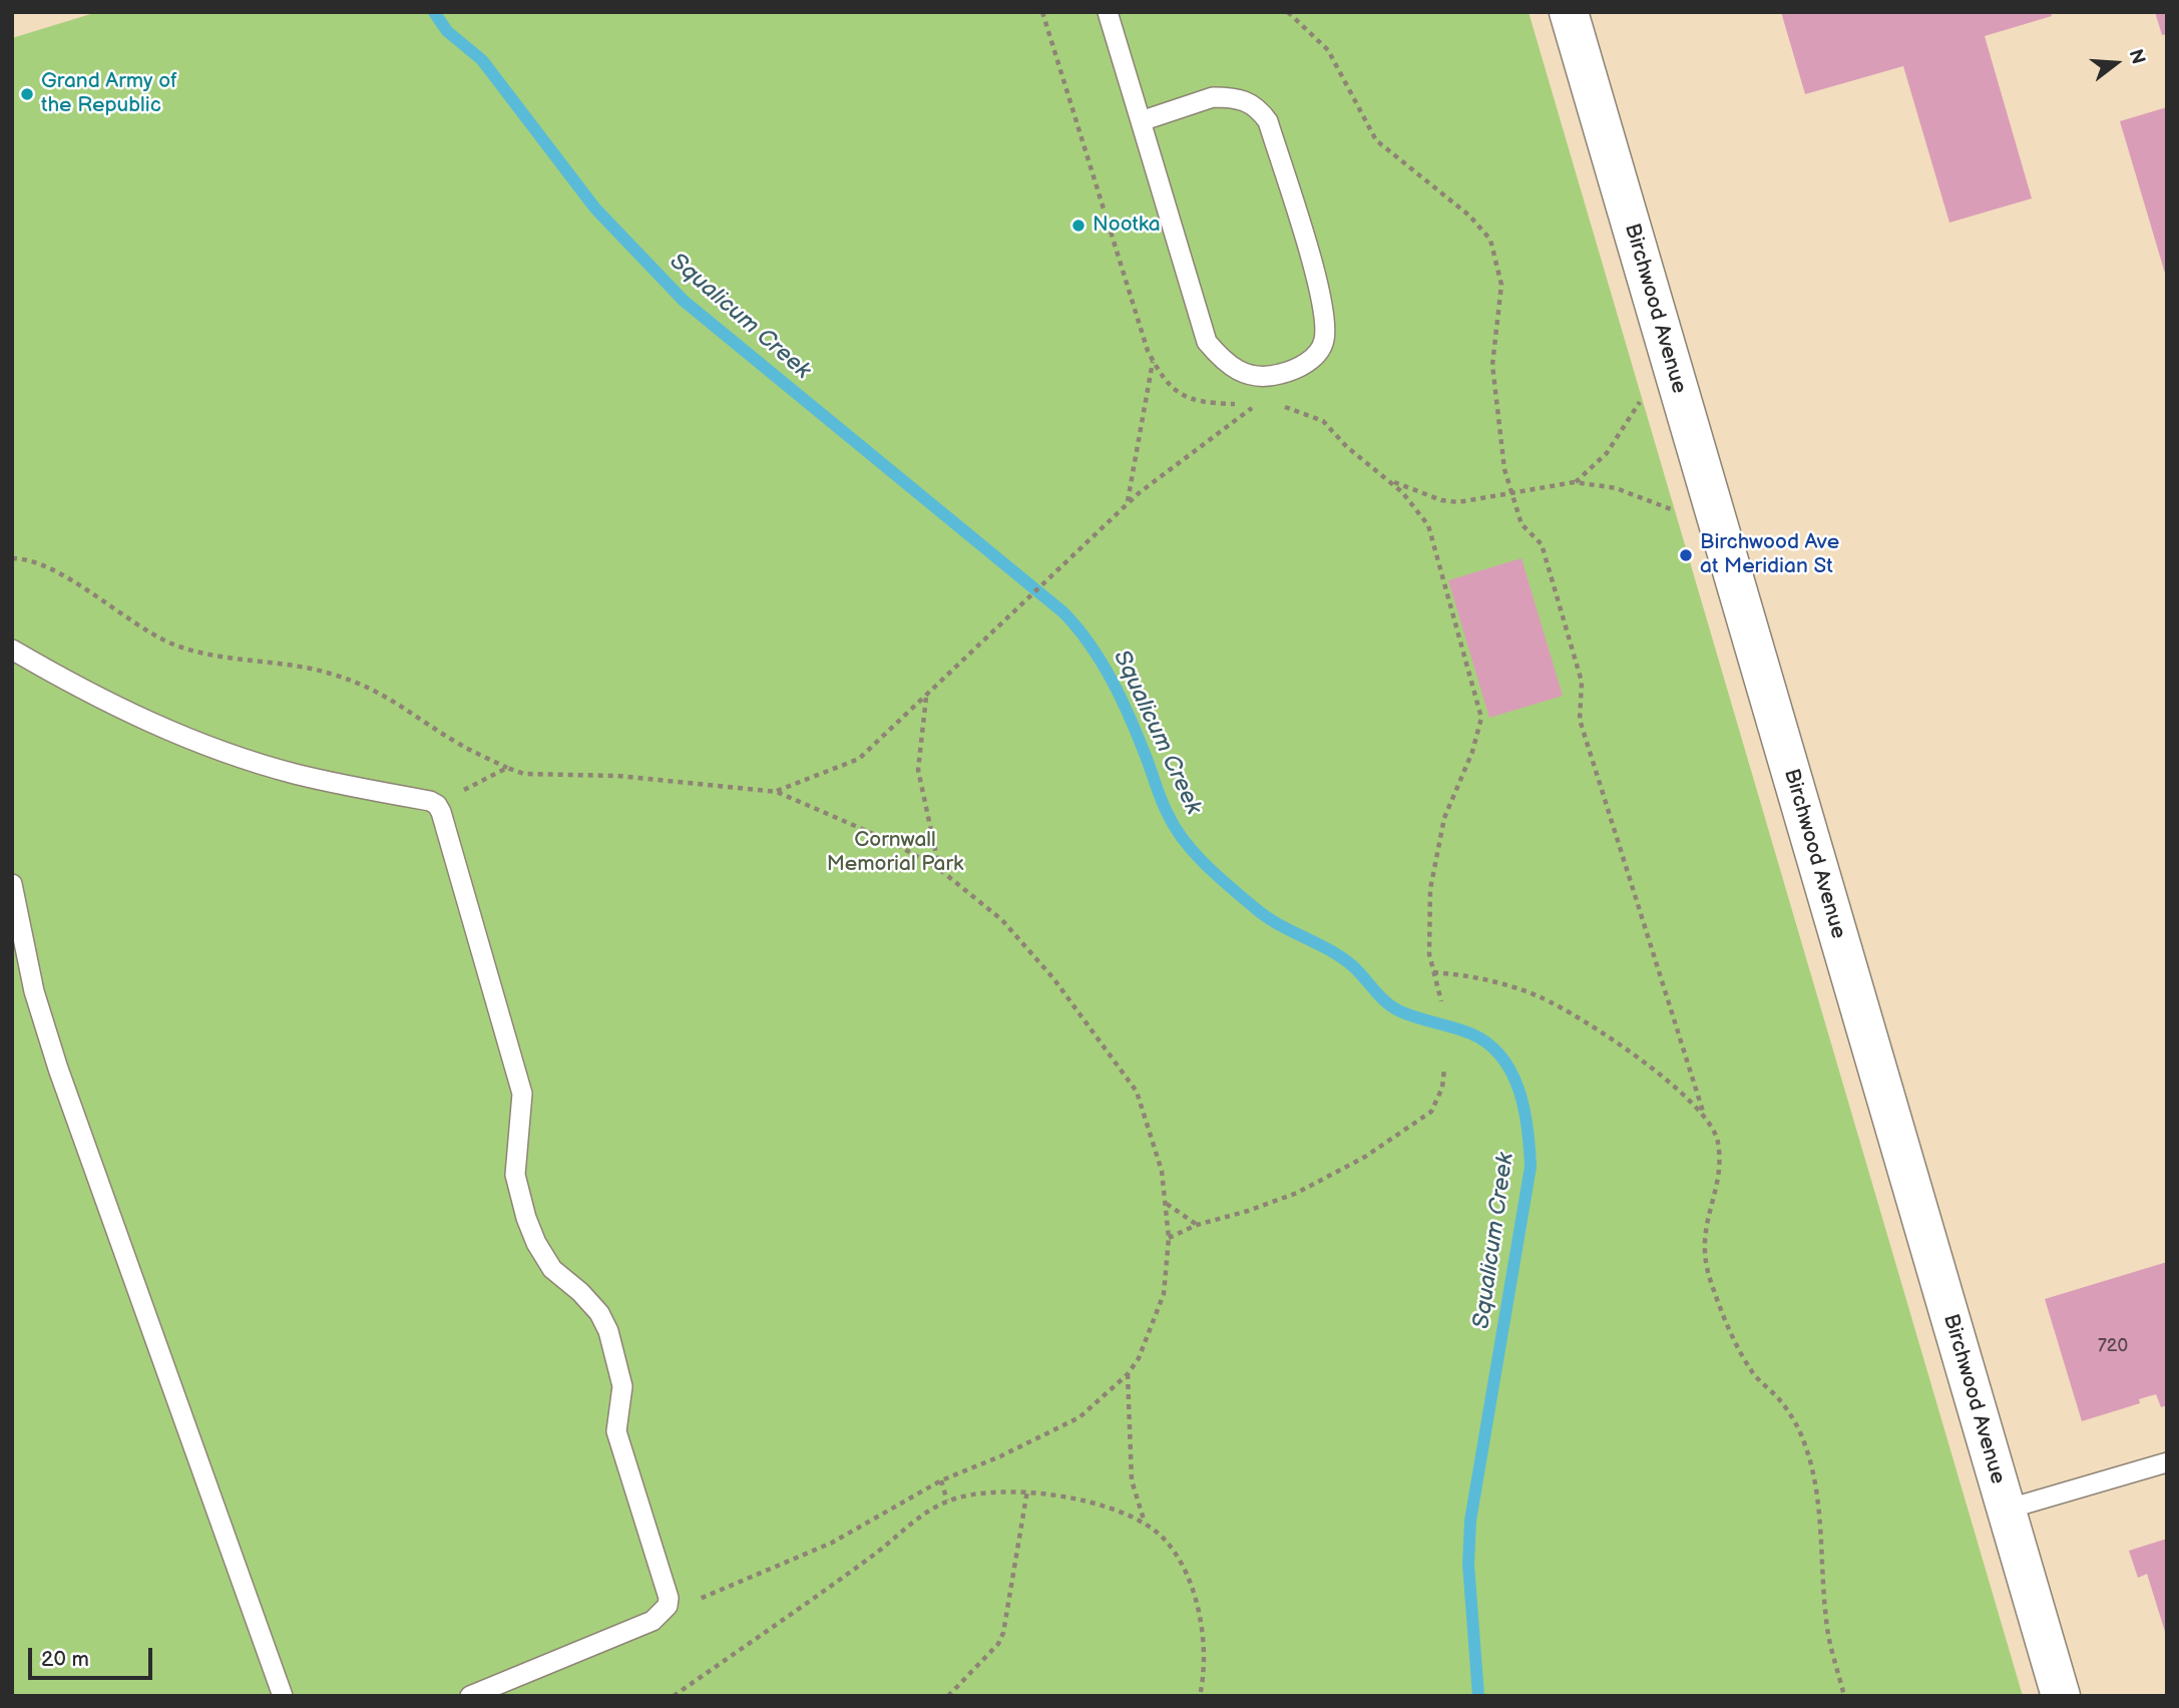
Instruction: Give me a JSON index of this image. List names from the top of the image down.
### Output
{
  "streets": {
    "street": ["Birchwood Avenue"]
  },
  "water": ["Squalicum Creek"],
  "parks": ["Cornwall Memorial Park"],
  "places": ["Grand Army of the Republic", "Nootka", "Birchwood Ave at Meridian St"],
  "house_numbers": ["720"],
  "scale_bar": "20 m",
  "north": "right"
}
